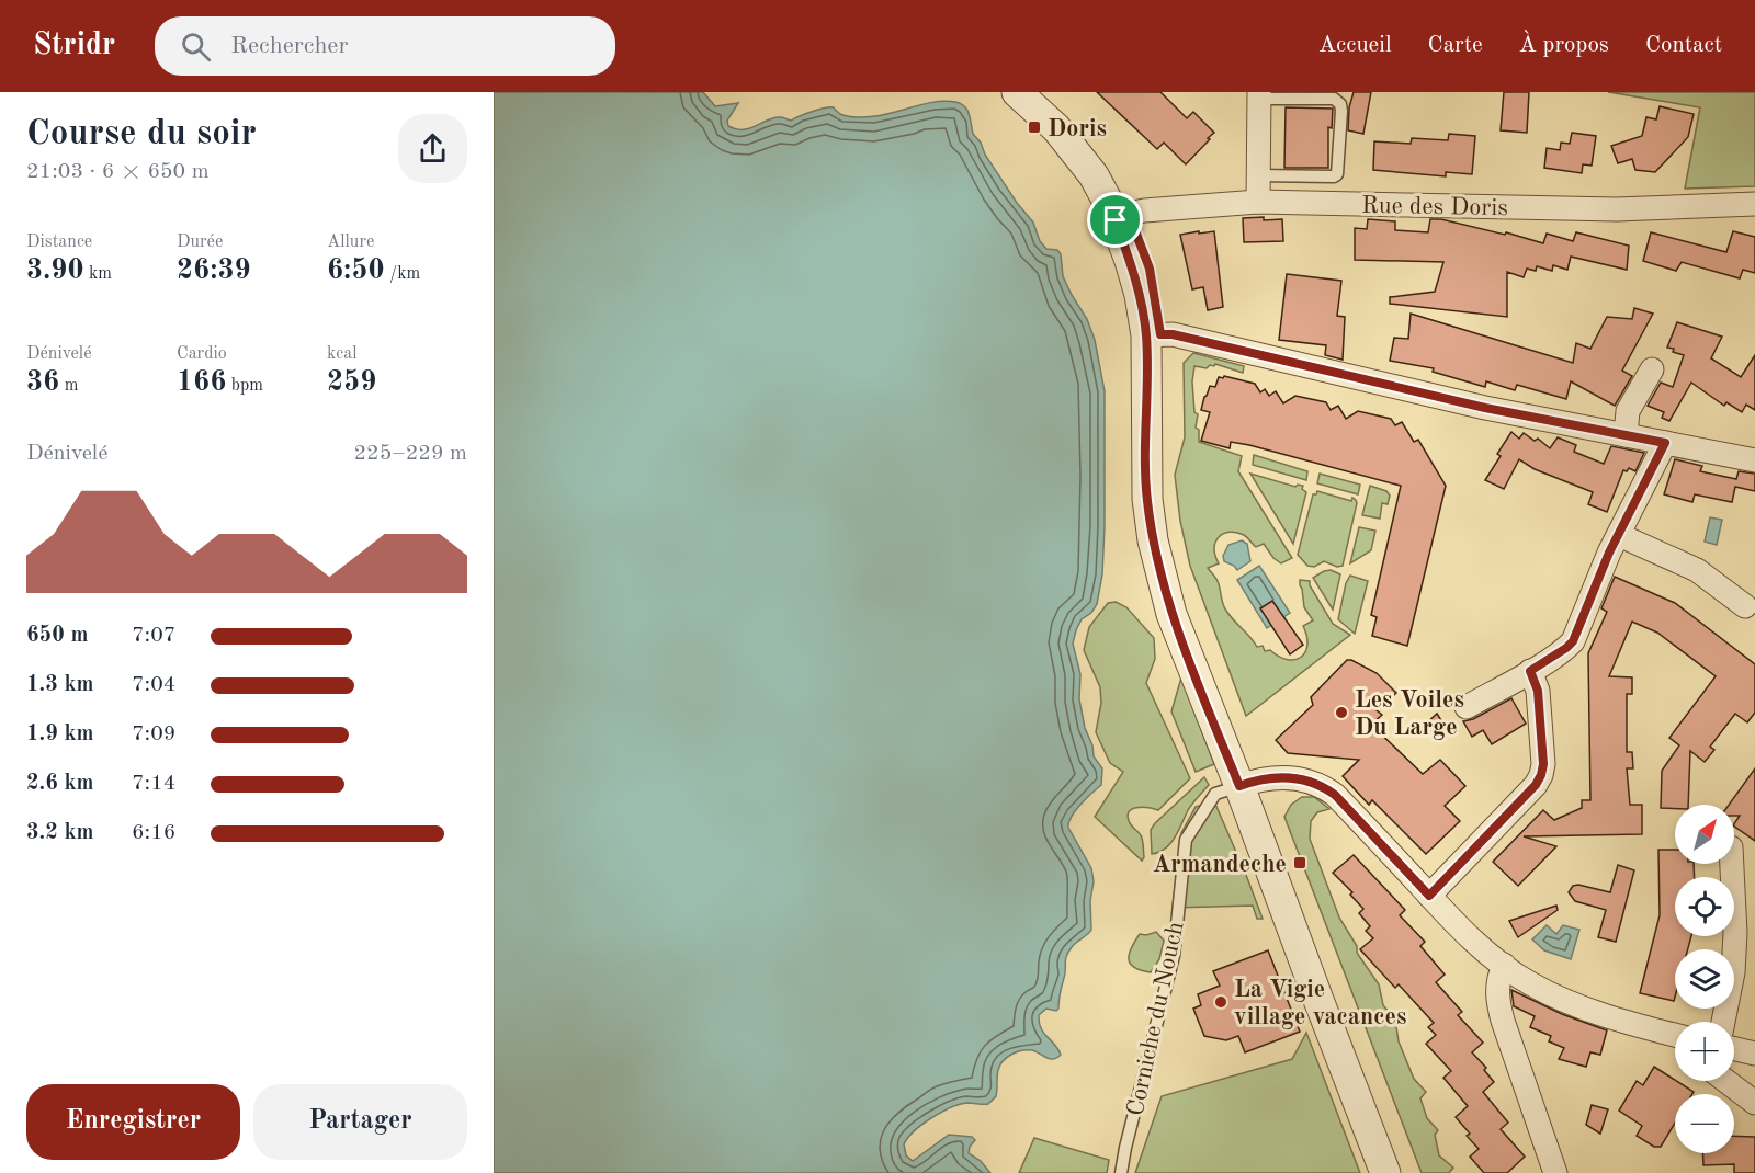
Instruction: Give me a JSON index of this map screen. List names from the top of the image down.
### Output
{
  "streets": {
    "street": ["Rue des Doris"],
    "lane": ["Corniche du Nouch"]
  },
  "places": {
    "transit": ["Doris", "Armandeche"],
    "other": ["Les Voiles Du Large", "La Vigie village vacances"]
  },
  "north": "top right",
  "page": {
    "header": "Stridr",
    "search": "Rechercher",
    "nav": [
      "Accueil",
      "Carte",
      "À propos",
      "Contact"
    ],
    "heading": ["Course du soir", "21:03 · 6 × 650 m"],
    "stats": [
      ["Distance", "3.90 km"],
      ["Durée", "26:39"],
      ["Allure", "6:50 /km"],
      ["Dénivelé", "36 m"],
      ["Cardio", "166 bpm"],
      ["kcal", "259"]
    ],
    "chart": ["Dénivelé", "225–229 m"],
    "list": [
      {
        "name": "650 m",
        "note": "7:07"
      },
      {
        "name": "1.3 km",
        "note": "7:04"
      },
      {
        "name": "1.9 km",
        "note": "7:09"
      },
      {
        "name": "2.6 km",
        "note": "7:14"
      },
      {
        "name": "3.2 km",
        "note": "6:16"
      }
    ],
    "map_buttons": ["+", "−"],
    "buttons": ["Enregistrer", "Partager"]
  }
}
